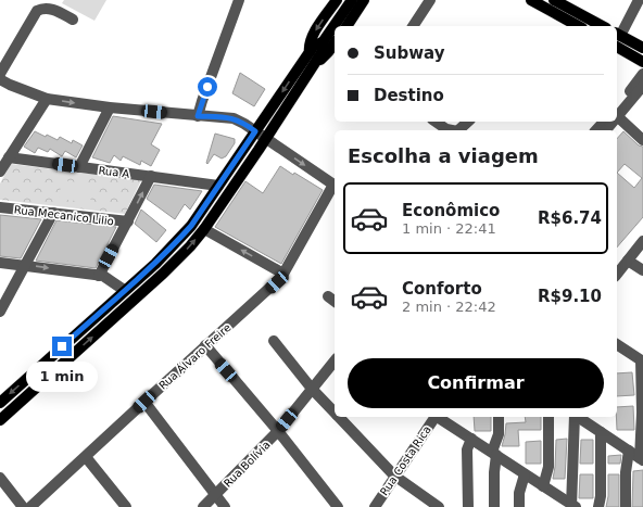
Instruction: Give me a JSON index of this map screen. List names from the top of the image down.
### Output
{
  "streets": {
    "street": [
      "Rua A",
      "Rua Mecanico Lilio",
      "Rua Álvaro Freire",
      "Rua Costa Rica",
      "Rua Bolívia"
    ]
  },
  "page": {
    "banner": ["Subway", "Destino"],
    "heading": "Escolha a viagem",
    "list": [
      {
        "name": "Econômico",
        "note": "1 min · 22:41",
        "value": "R$6.74"
      },
      {
        "name": "Conforto",
        "note": "2 min · 22:42",
        "value": "R$9.10"
      }
    ],
    "buttons": "Confirmar",
    "bubble": "1 min"
  }
}
